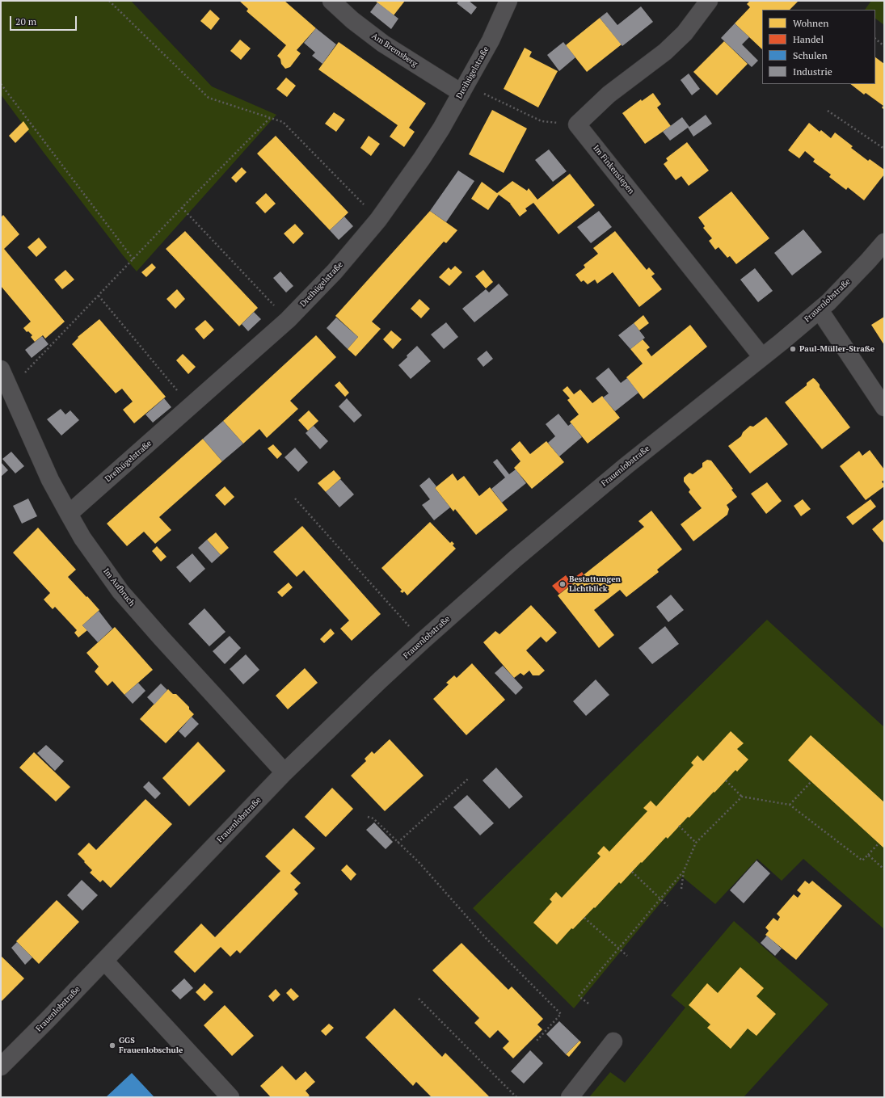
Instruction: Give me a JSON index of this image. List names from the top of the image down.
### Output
{
  "streets": {
    "street": [
      "Am Bremsberg",
      "Dreihügelstraße",
      "Im Finkensiepen",
      "Frauenlobstraße",
      "Im Aufbruch"
    ]
  },
  "crossings": [
    ["Am Bremsberg", "Dreihügelstraße"],
    ["Dreihügelstraße", "Im Aufbruch"],
    ["Im Finkensiepen", "Frauenlobstraße"],
    ["Frauenlobstraße", "Im Aufbruch"]
  ],
  "places": ["Paul-Müller-Straße", "Bestattungen Lichtblick", "GGS Frauenlobschule"],
  "legend": [
    "Wohnen",
    "Handel",
    "Schulen",
    "Industrie"
  ],
  "scale_bar": "20 m"
}
